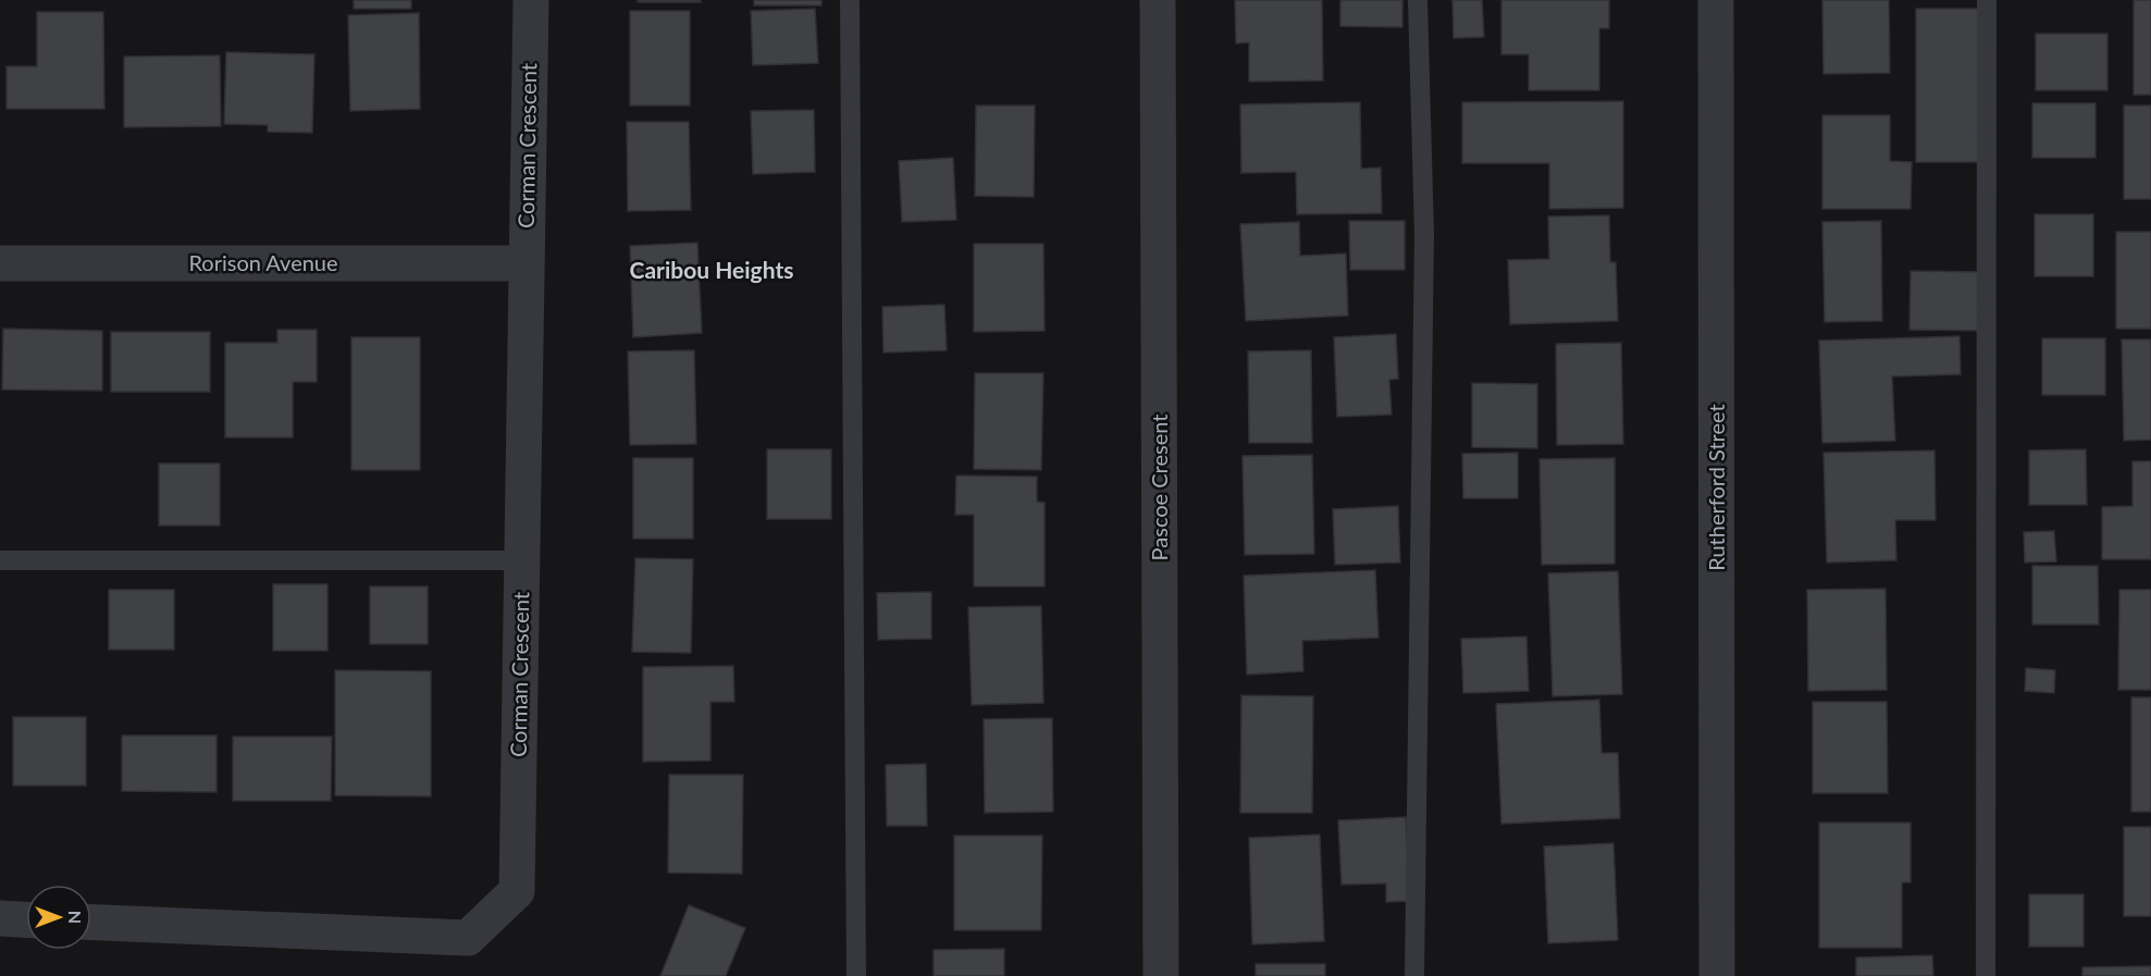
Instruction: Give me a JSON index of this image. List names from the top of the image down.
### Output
{
  "streets": {
    "street": [
      "Corman Crescent",
      "Rorison Avenue",
      "Pascoe Cresent",
      "Rutherford Street"
    ]
  },
  "crossings": [
    ["Corman Crescent", "Rorison Avenue"]
  ],
  "districts": ["Caribou Heights"],
  "north": "right"
}
